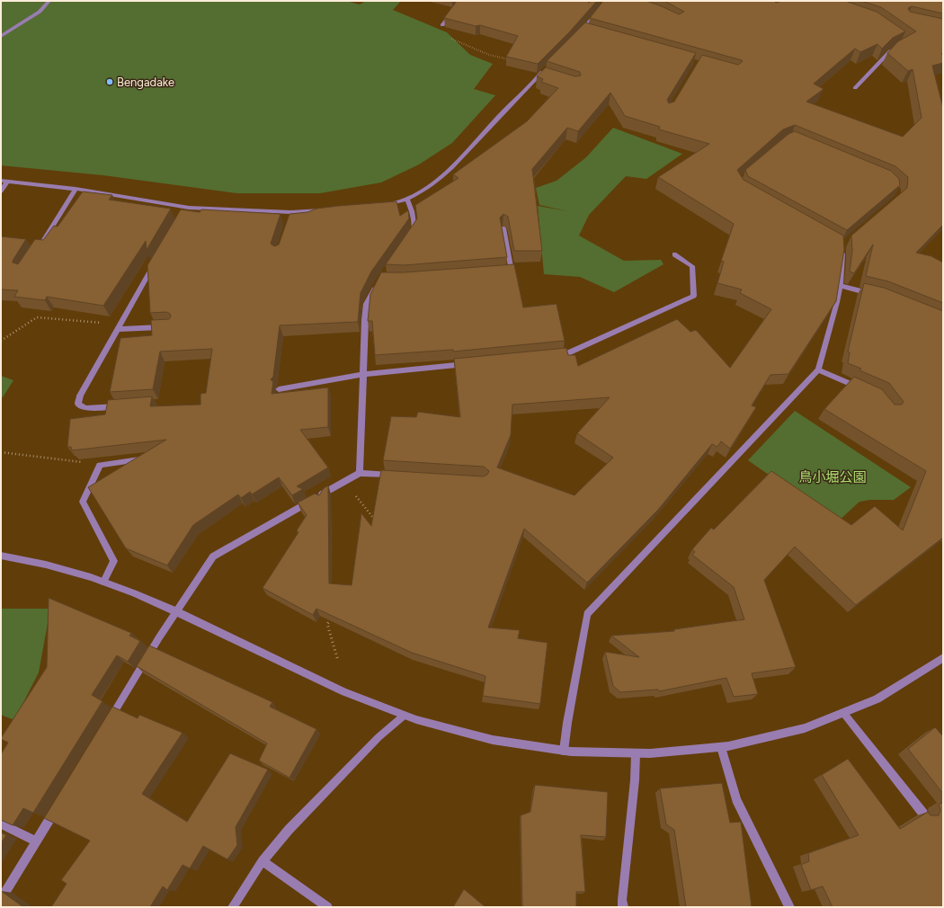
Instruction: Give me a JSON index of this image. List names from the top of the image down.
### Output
{
  "parks": ["鳥小堀公園"],
  "places": ["Bengadake"]
}
